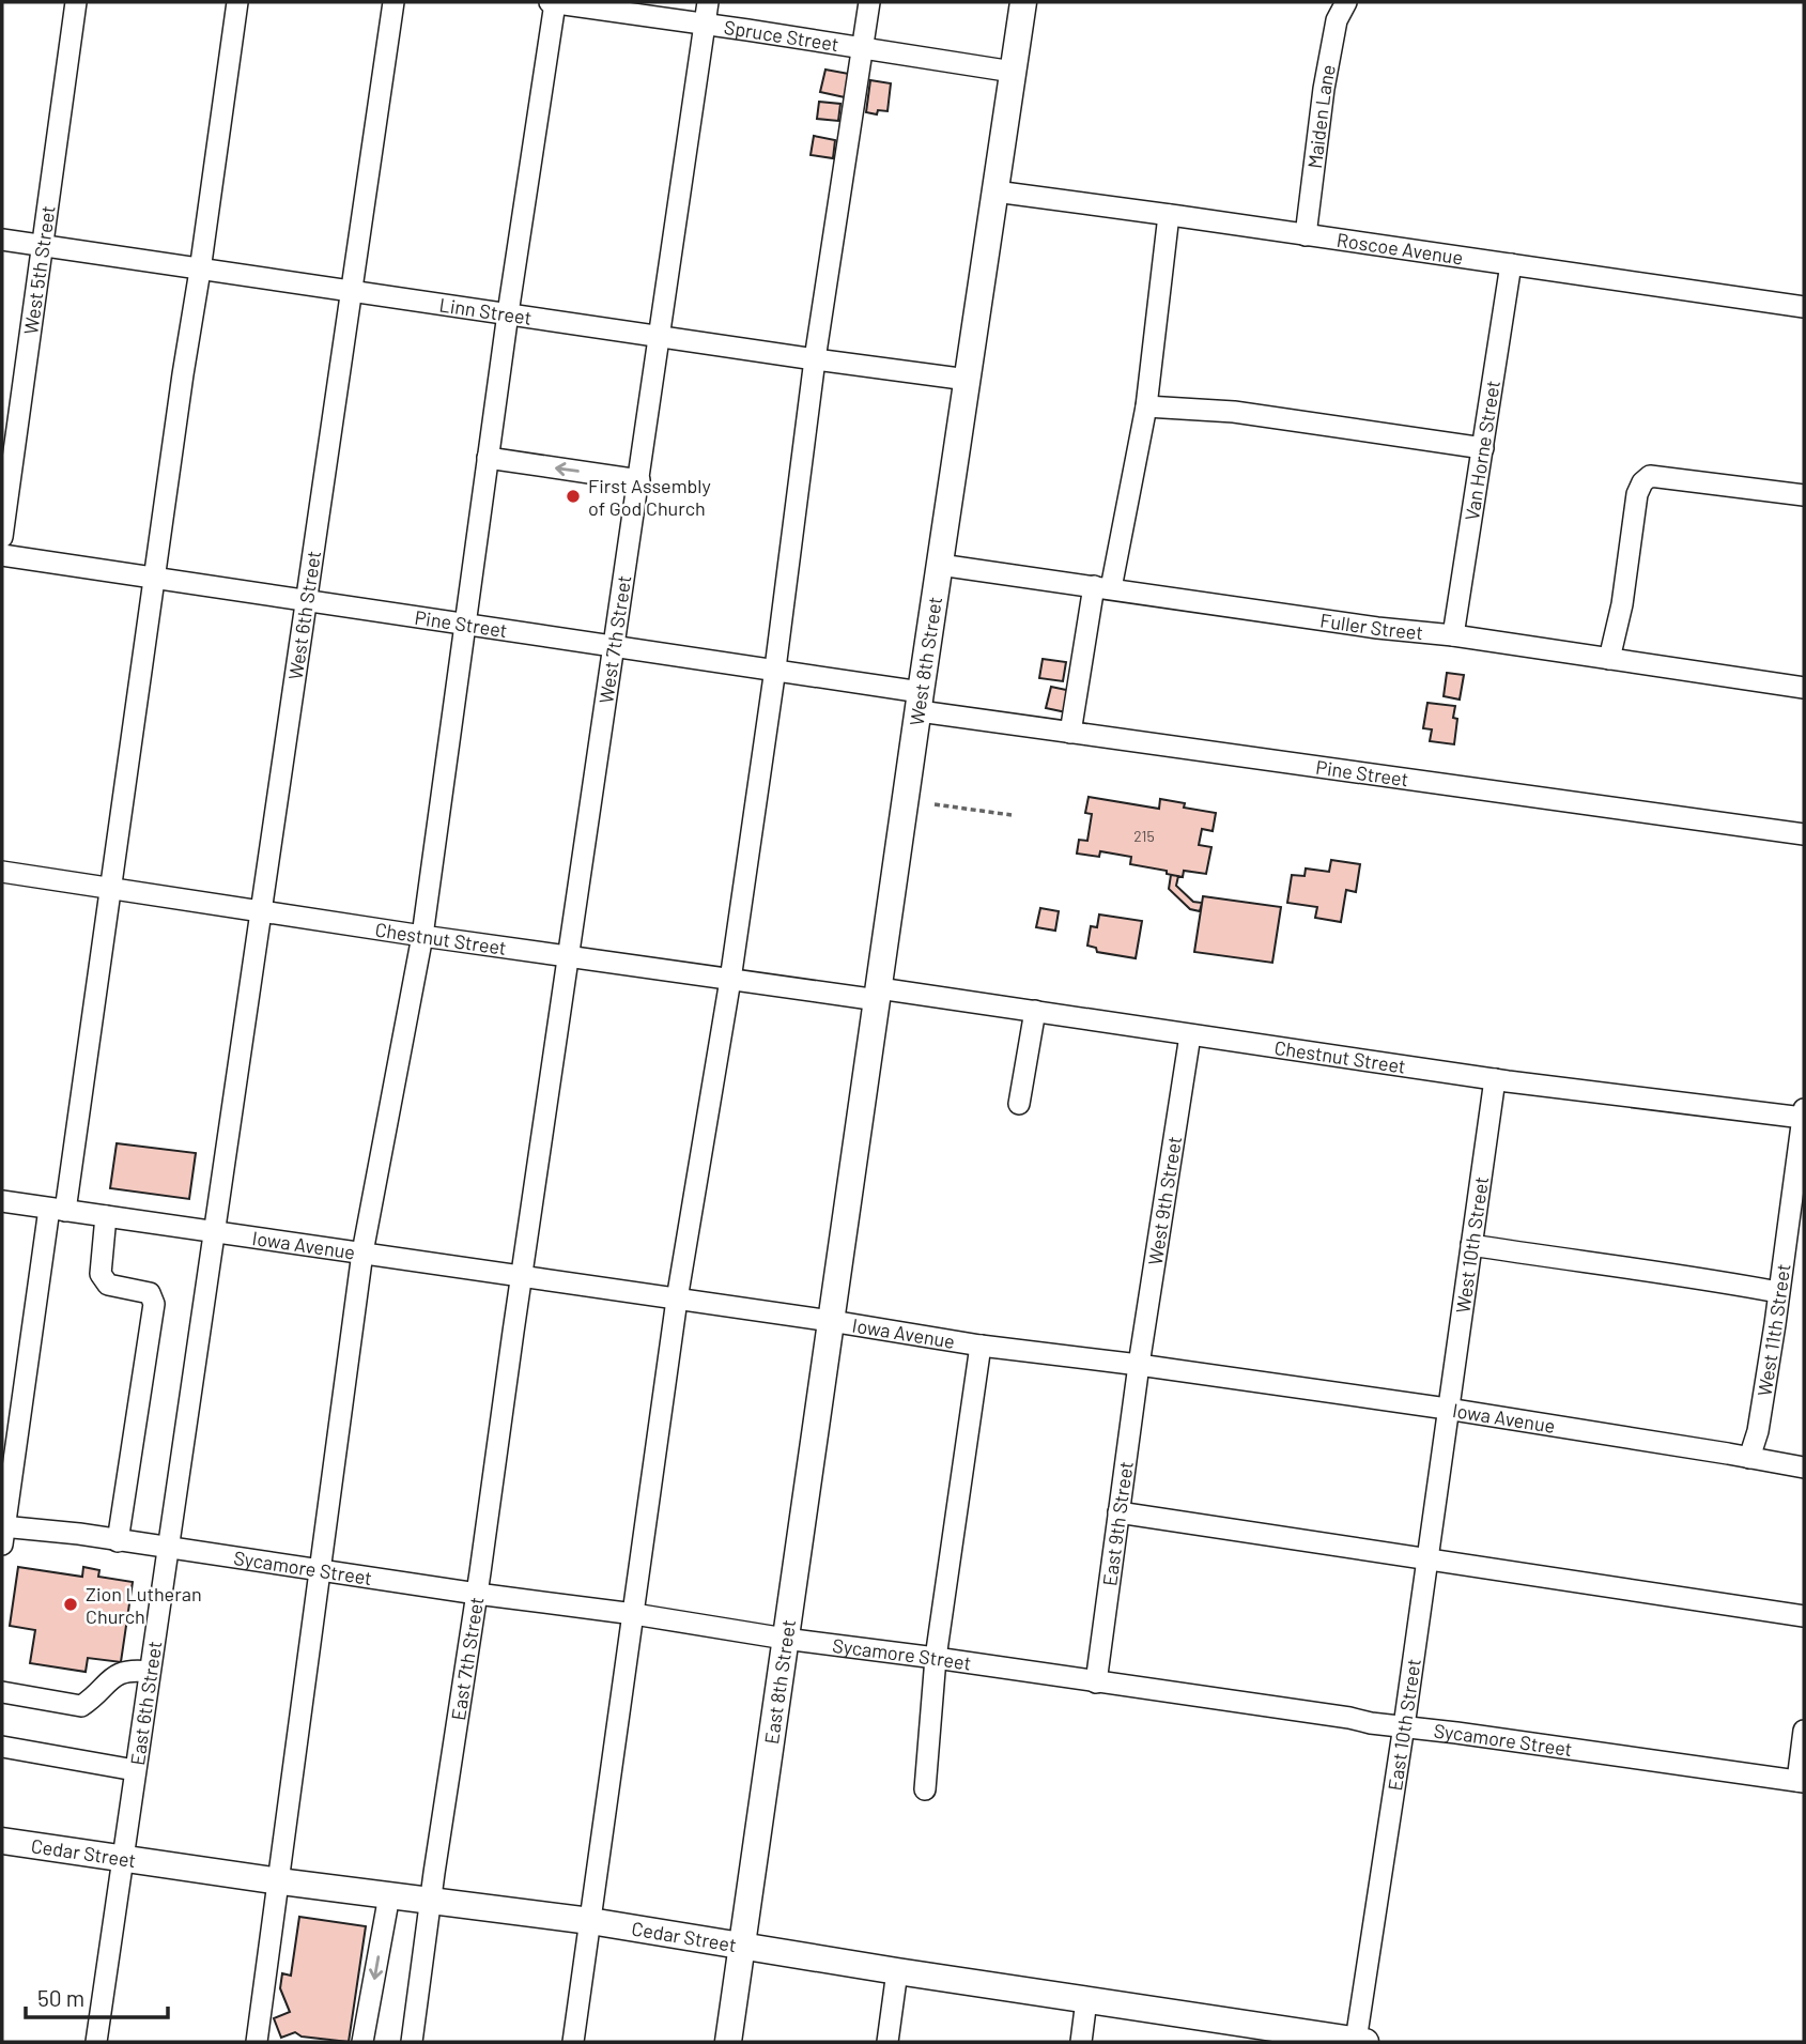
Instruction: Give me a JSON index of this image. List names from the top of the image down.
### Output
{
  "streets": {
    "main road": ["West 8th Street", "East 8th Street", "Cedar Street"],
    "street": [
      "Spruce Street",
      "Maiden Lane",
      "Roscoe Avenue",
      "West 5th Street",
      "Linn Street",
      "Van Horne Street",
      "West 6th Street",
      "Pine Street",
      "Fuller Street",
      "West 7th Street",
      "Chestnut Street",
      "West 9th Street",
      "Iowa Avenue",
      "West 10th Street",
      "West 11th Street",
      "East 9th Street",
      "Sycamore Street",
      "East 7th Street",
      "East 6th Street",
      "East 10th Street"
    ]
  },
  "crossings": [
    ["Spruce Street", "West 7th Street"],
    ["Spruce Street", "West 8th Street"],
    ["Maiden Lane", "Roscoe Avenue"],
    ["Roscoe Avenue", "Van Horne Street"],
    ["Roscoe Avenue", "West 8th Street"],
    ["West 5th Street", "Linn Street"],
    ["Linn Street", "West 6th Street"],
    ["Linn Street", "West 7th Street"],
    ["Linn Street", "West 8th Street"],
    ["Van Horne Street", "Fuller Street"],
    ["West 6th Street", "Pine Street"],
    ["West 6th Street", "Chestnut Street"],
    ["West 6th Street", "Iowa Avenue"],
    ["West 6th Street", "East 6th Street"],
    ["Pine Street", "West 7th Street"],
    ["Pine Street", "West 8th Street"],
    ["Fuller Street", "West 8th Street"],
    ["West 7th Street", "Chestnut Street"],
    ["West 7th Street", "Iowa Avenue"],
    ["West 7th Street", "East 7th Street"],
    ["West 8th Street", "Chestnut Street"],
    ["West 8th Street", "Iowa Avenue"],
    ["West 8th Street", "East 8th Street"],
    ["Chestnut Street", "West 9th Street"],
    ["Chestnut Street", "West 10th Street"],
    ["Chestnut Street", "West 11th Street"],
    ["West 9th Street", "Iowa Avenue"],
    ["West 9th Street", "East 9th Street"],
    ["Iowa Avenue", "West 10th Street"],
    ["Iowa Avenue", "West 11th Street"],
    ["Iowa Avenue", "East 9th Street"],
    ["Iowa Avenue", "East 7th Street"],
    ["Iowa Avenue", "East 8th Street"],
    ["Iowa Avenue", "East 6th Street"],
    ["Iowa Avenue", "East 10th Street"],
    ["West 10th Street", "East 10th Street"],
    ["East 9th Street", "Sycamore Street"],
    ["Sycamore Street", "East 7th Street"],
    ["Sycamore Street", "East 8th Street"],
    ["Sycamore Street", "East 6th Street"],
    ["Sycamore Street", "East 10th Street"],
    ["East 7th Street", "Cedar Street"],
    ["East 8th Street", "Cedar Street"],
    ["East 6th Street", "Cedar Street"],
    ["East 10th Street", "Cedar Street"]
  ],
  "places": ["First Assembly of God Church", "Zion Lutheran Church"],
  "house_numbers": ["215"],
  "scale_bar": "50 m"
}
